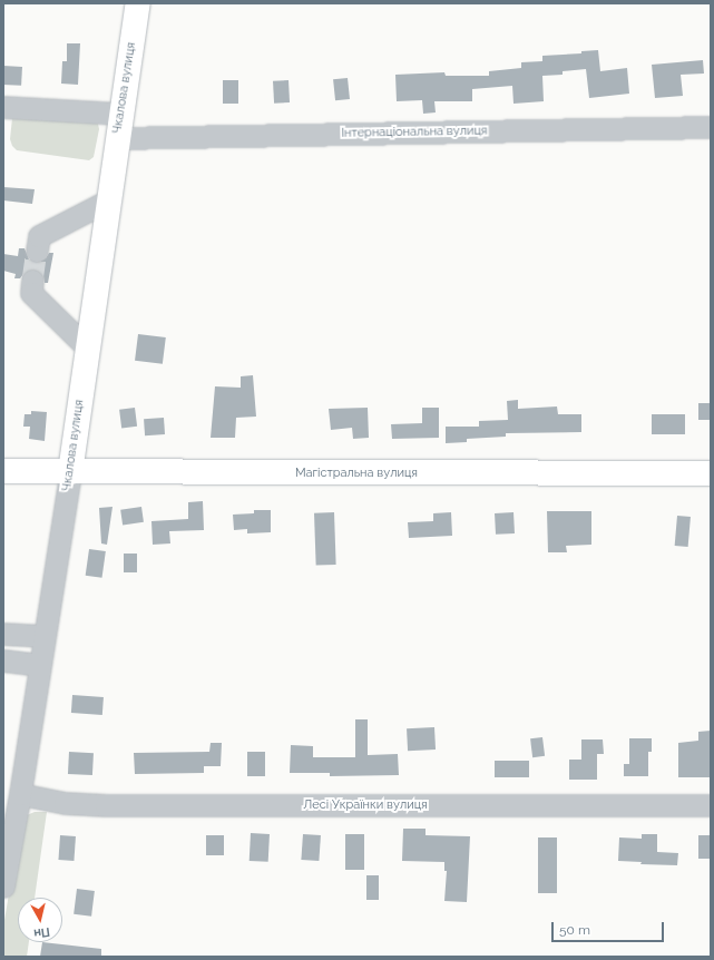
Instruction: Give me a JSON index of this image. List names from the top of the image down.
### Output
{
  "streets": {
    "main road": ["Чкалова вулиця", "Магістральна вулиця"],
    "street": ["Інтернаціональна вулиця", "Лесі Українки вулиця"]
  },
  "crossings": [
    ["Чкалова вулиця", "Інтернаціональна вулиця"],
    ["Чкалова вулиця", "Магістральна вулиця"],
    ["Чкалова вулиця", "Лесі Українки вулиця"]
  ],
  "scale_bar": "50 m",
  "north": "bottom"
}
